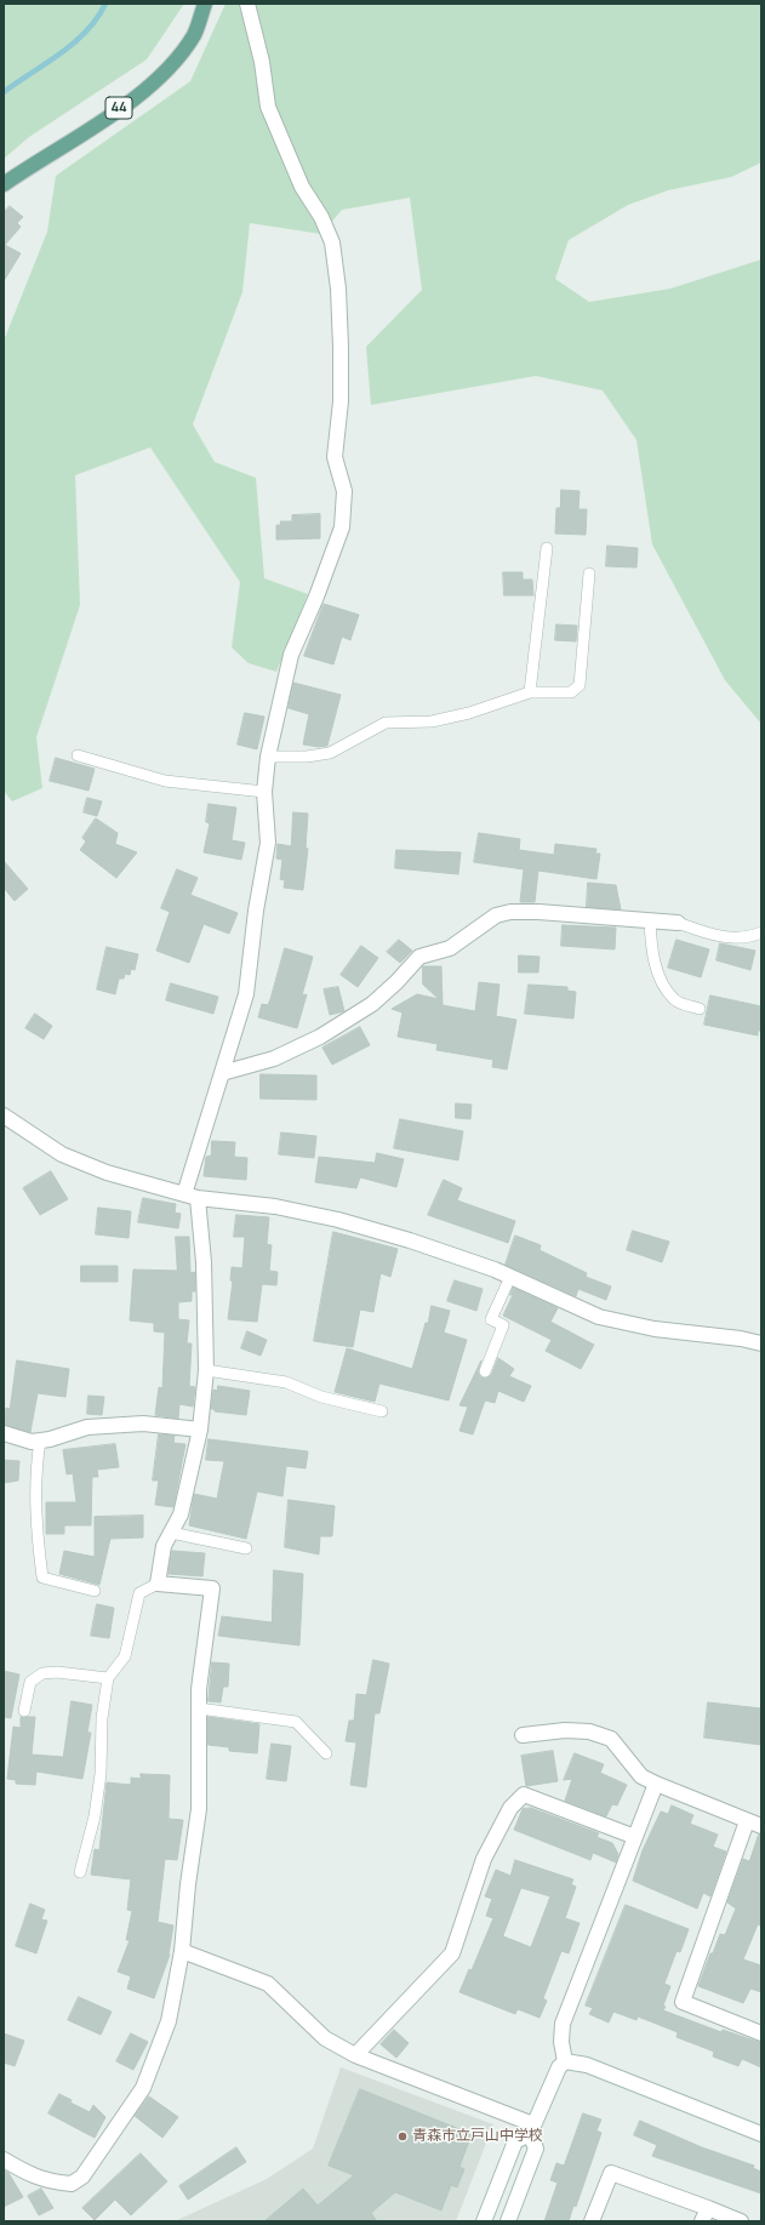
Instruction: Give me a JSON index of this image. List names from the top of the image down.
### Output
{
  "streets": {
    "main road": ["44"]
  },
  "places": ["青森市立戸山中学校"]
}
